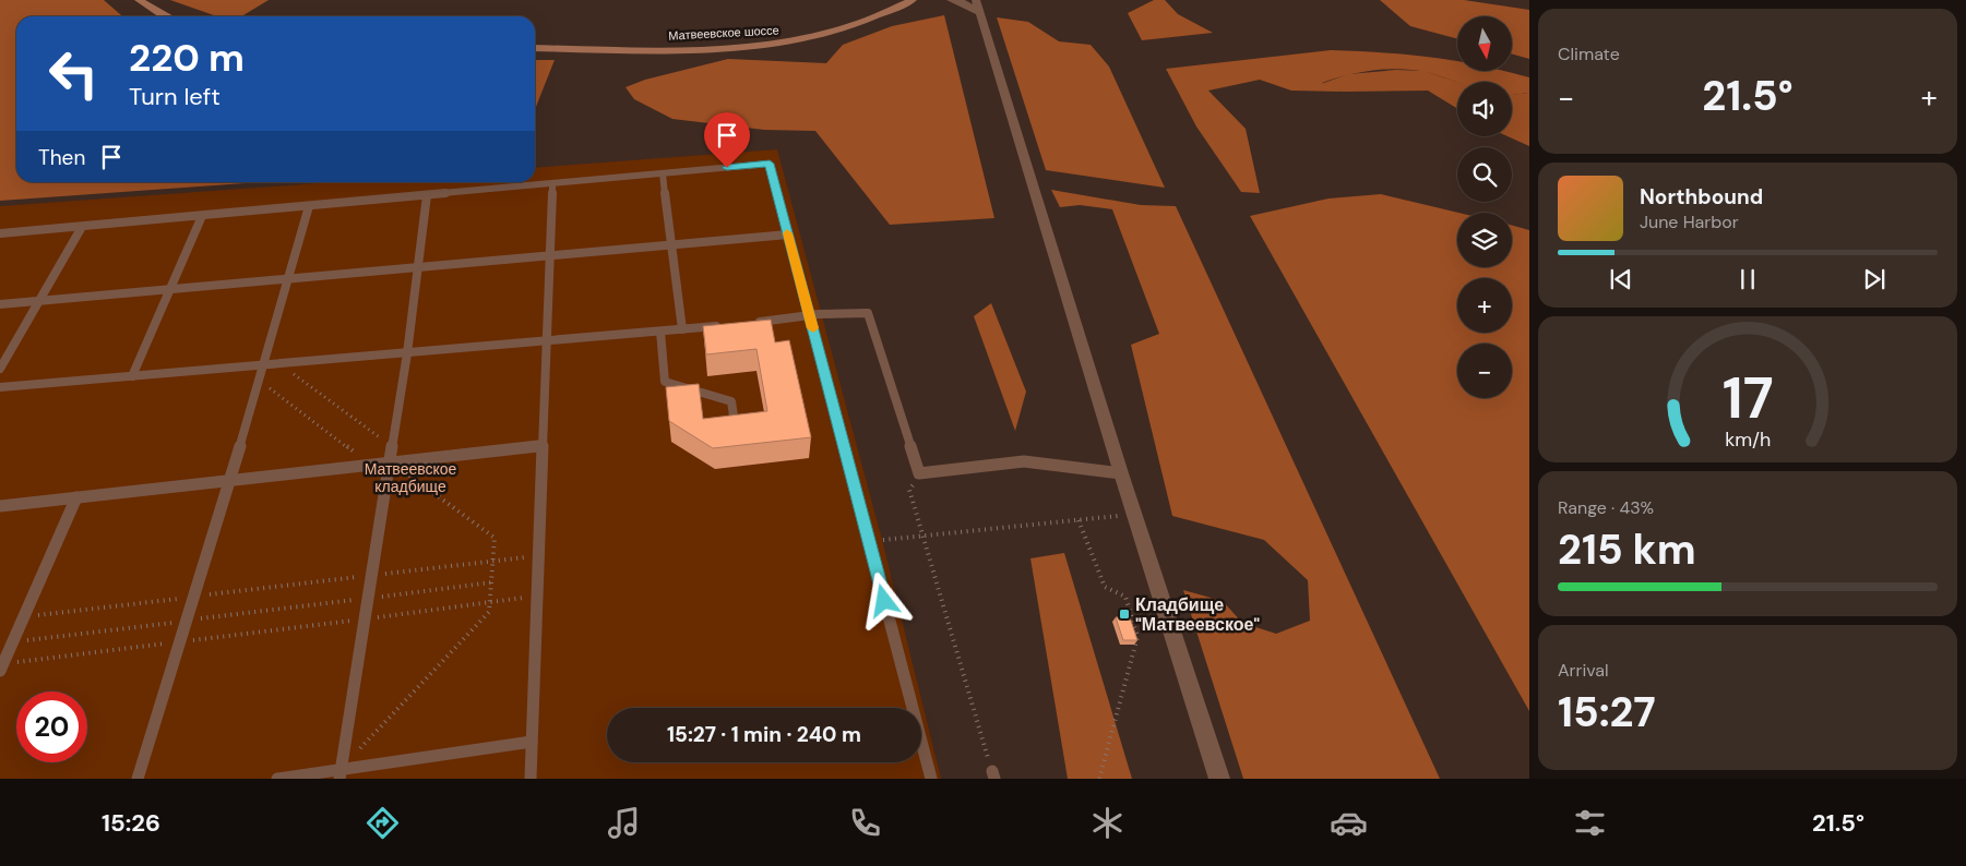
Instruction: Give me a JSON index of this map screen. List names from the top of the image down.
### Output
{
  "streets": {
    "main road": ["Матвеевское шоссе"]
  },
  "parks": ["Матвеевское кладбище"],
  "places": {
    "transit": ["Кладбище \"Матвеевское\""]
  },
  "north": "bottom",
  "page": {
    "tile": [
      "Climate",
      ["Range · 43%", "215 km"],
      ["Arrival", "15:27"]
    ],
    "map_buttons": ["+", "−"],
    "turn": ["220 m", "Turn left"],
    "heat": ["−", "21.5°", "+"],
    "then": "Then",
    "song": ["Northbound", "June Harbor"],
    "limit": "20",
    "trip": "15:27 · 1 min · 240 m",
    "tabs": ["15:26", "21.5°"],
    "gauge": ["17", "km/h"]
  }
}
